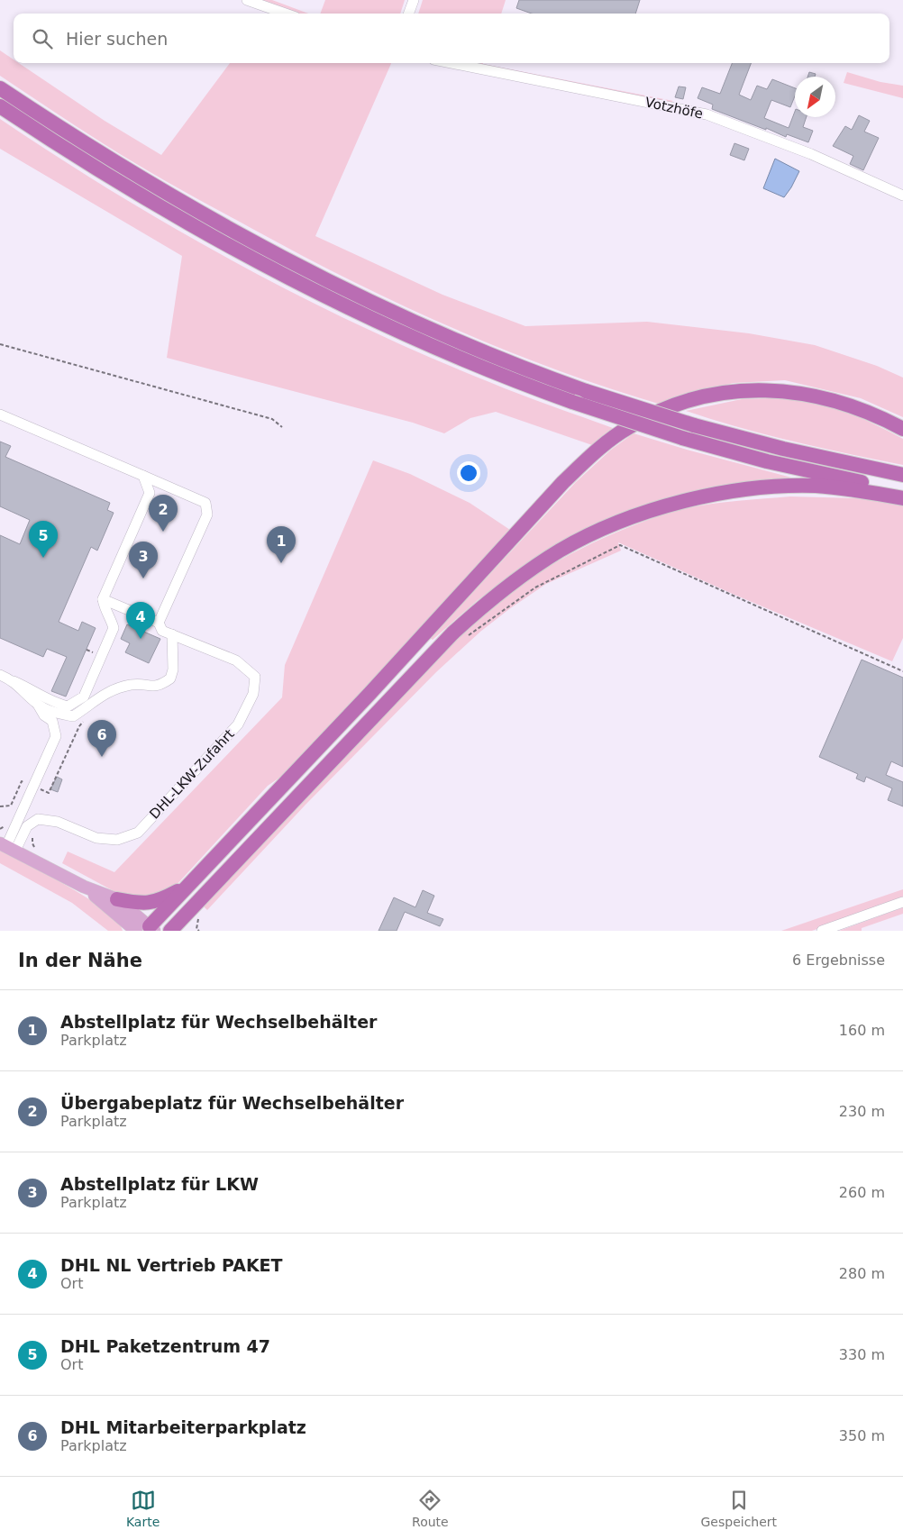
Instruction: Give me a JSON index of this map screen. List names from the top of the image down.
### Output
{
  "streets": {
    "street": ["Votzhöfe", "DHL-LKW-Zufahrt"]
  },
  "north": "bottom left",
  "page": {
    "search": "Hier suchen",
    "pins": [
      "2",
      "5",
      "1",
      "3",
      "4",
      "6"
    ],
    "heading": ["In der Nähe", "6 Ergebnisse"],
    "list": [
      {
        "mark": "1",
        "name": "Abstellplatz für Wechselbehälter",
        "note": "Parkplatz",
        "value": "160 m"
      },
      {
        "mark": "2",
        "name": "Übergabeplatz für Wechselbehälter",
        "note": "Parkplatz",
        "value": "230 m"
      },
      {
        "mark": "3",
        "name": "Abstellplatz für LKW",
        "note": "Parkplatz",
        "value": "260 m"
      },
      {
        "mark": "4",
        "name": "DHL NL Vertrieb PAKET",
        "note": "Ort",
        "value": "280 m"
      },
      {
        "mark": "5",
        "name": "DHL Paketzentrum 47",
        "note": "Ort",
        "value": "330 m"
      },
      {
        "mark": "6",
        "name": "DHL Mitarbeiterparkplatz",
        "note": "Parkplatz",
        "value": "350 m"
      }
    ],
    "nav": ["Karte", "Route", "Gespeichert"]
  }
}
